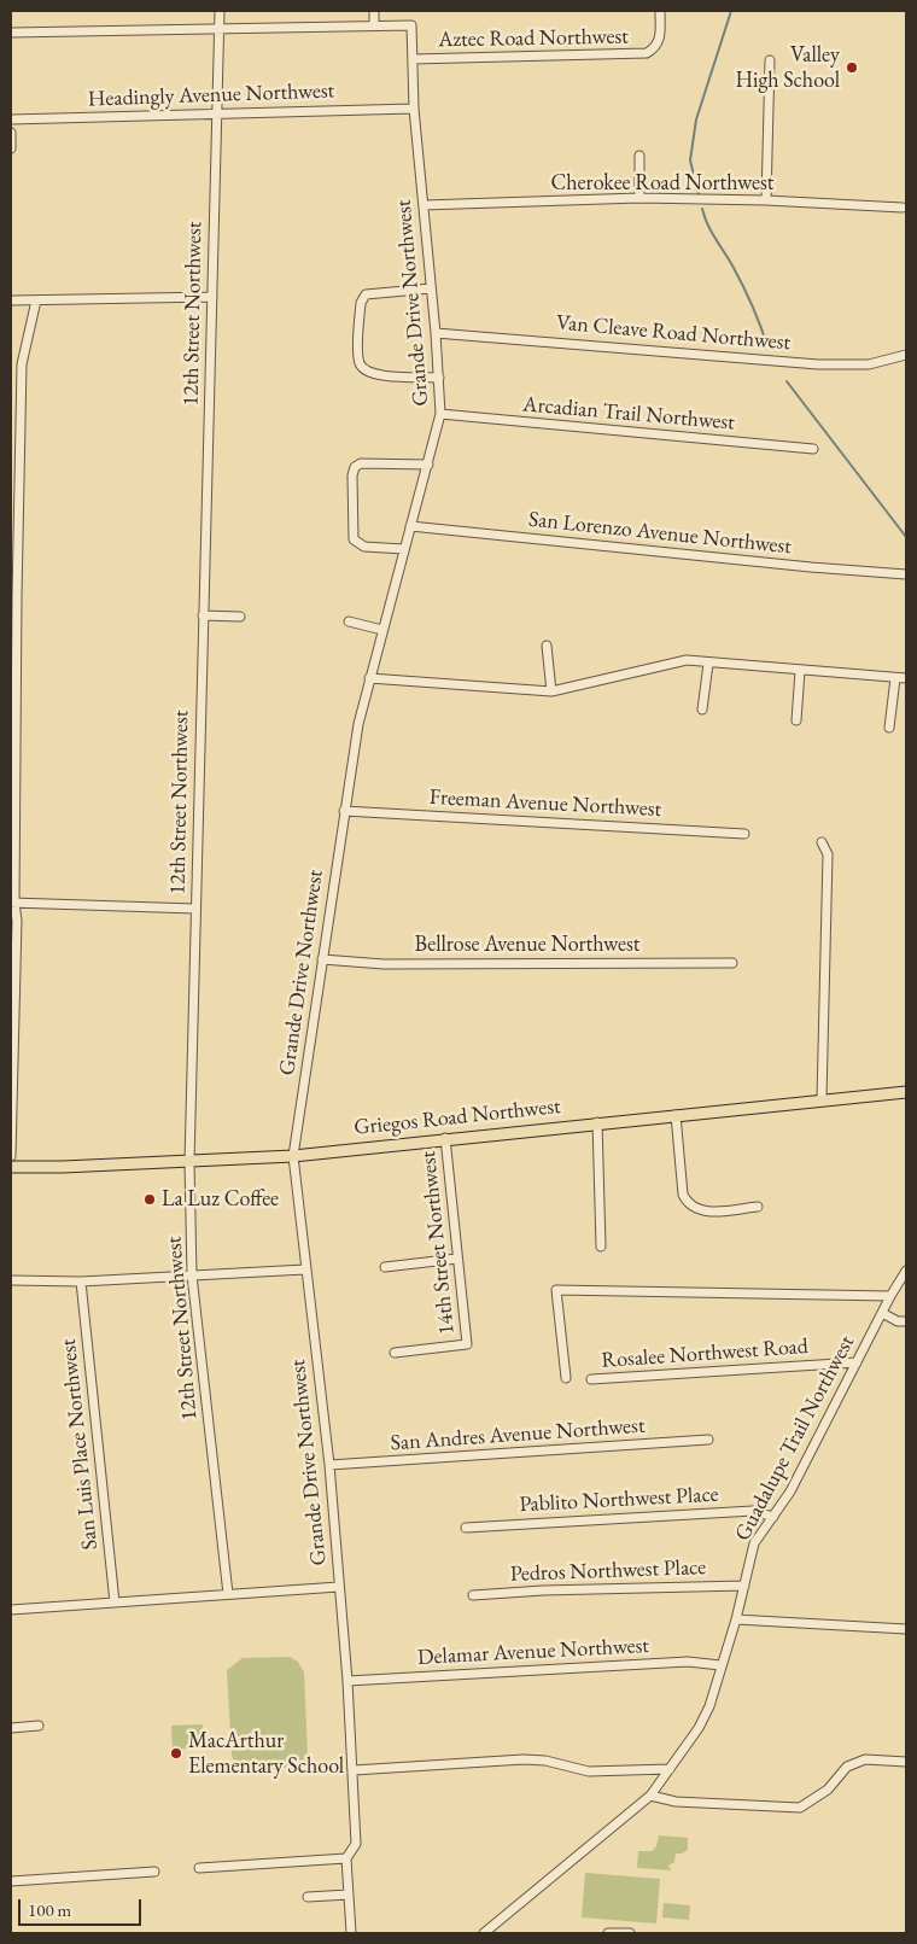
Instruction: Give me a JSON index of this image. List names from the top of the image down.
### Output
{
  "streets": {
    "main road": ["Griegos Road Northwest"],
    "street": [
      "Aztec Road Northwest",
      "Headingly Avenue Northwest",
      "Cherokee Road Northwest",
      "Grande Drive Northwest",
      "12th Street Northwest",
      "Van Cleave Road Northwest",
      "Arcadian Trail Northwest",
      "San Lorenzo Avenue Northwest",
      "Freeman Avenue Northwest",
      "Bellrose Avenue Northwest",
      "14th Street Northwest",
      "Rosalee Northwest Road",
      "San Andres Avenue Northwest",
      "Guadalupe Trail Northwest",
      "San Luis Place Northwest",
      "Pablito Northwest Place",
      "Pedros Northwest Place",
      "Delamar Avenue Northwest"
    ]
  },
  "crossings": [
    ["Aztec Road Northwest", "Grande Drive Northwest"],
    ["Aztec Road Northwest", "12th Street Northwest"],
    ["Headingly Avenue Northwest", "Grande Drive Northwest"],
    ["Headingly Avenue Northwest", "12th Street Northwest"],
    ["Cherokee Road Northwest", "Grande Drive Northwest"],
    ["Grande Drive Northwest", "Van Cleave Road Northwest"],
    ["Grande Drive Northwest", "Arcadian Trail Northwest"],
    ["Grande Drive Northwest", "San Lorenzo Avenue Northwest"],
    ["Grande Drive Northwest", "Freeman Avenue Northwest"],
    ["Grande Drive Northwest", "Bellrose Avenue Northwest"],
    ["Grande Drive Northwest", "Griegos Road Northwest"],
    ["Grande Drive Northwest", "San Andres Avenue Northwest"],
    ["Grande Drive Northwest", "Delamar Avenue Northwest"],
    ["12th Street Northwest", "Griegos Road Northwest"],
    ["Griegos Road Northwest", "14th Street Northwest"],
    ["Rosalee Northwest Road", "Guadalupe Trail Northwest"],
    ["Guadalupe Trail Northwest", "Pablito Northwest Place"],
    ["Guadalupe Trail Northwest", "Pedros Northwest Place"],
    ["Guadalupe Trail Northwest", "Delamar Avenue Northwest"]
  ],
  "places": ["Valley High School", "La Luz Coffee", "MacArthur Elementary School"],
  "scale_bar": "100 m"
}
